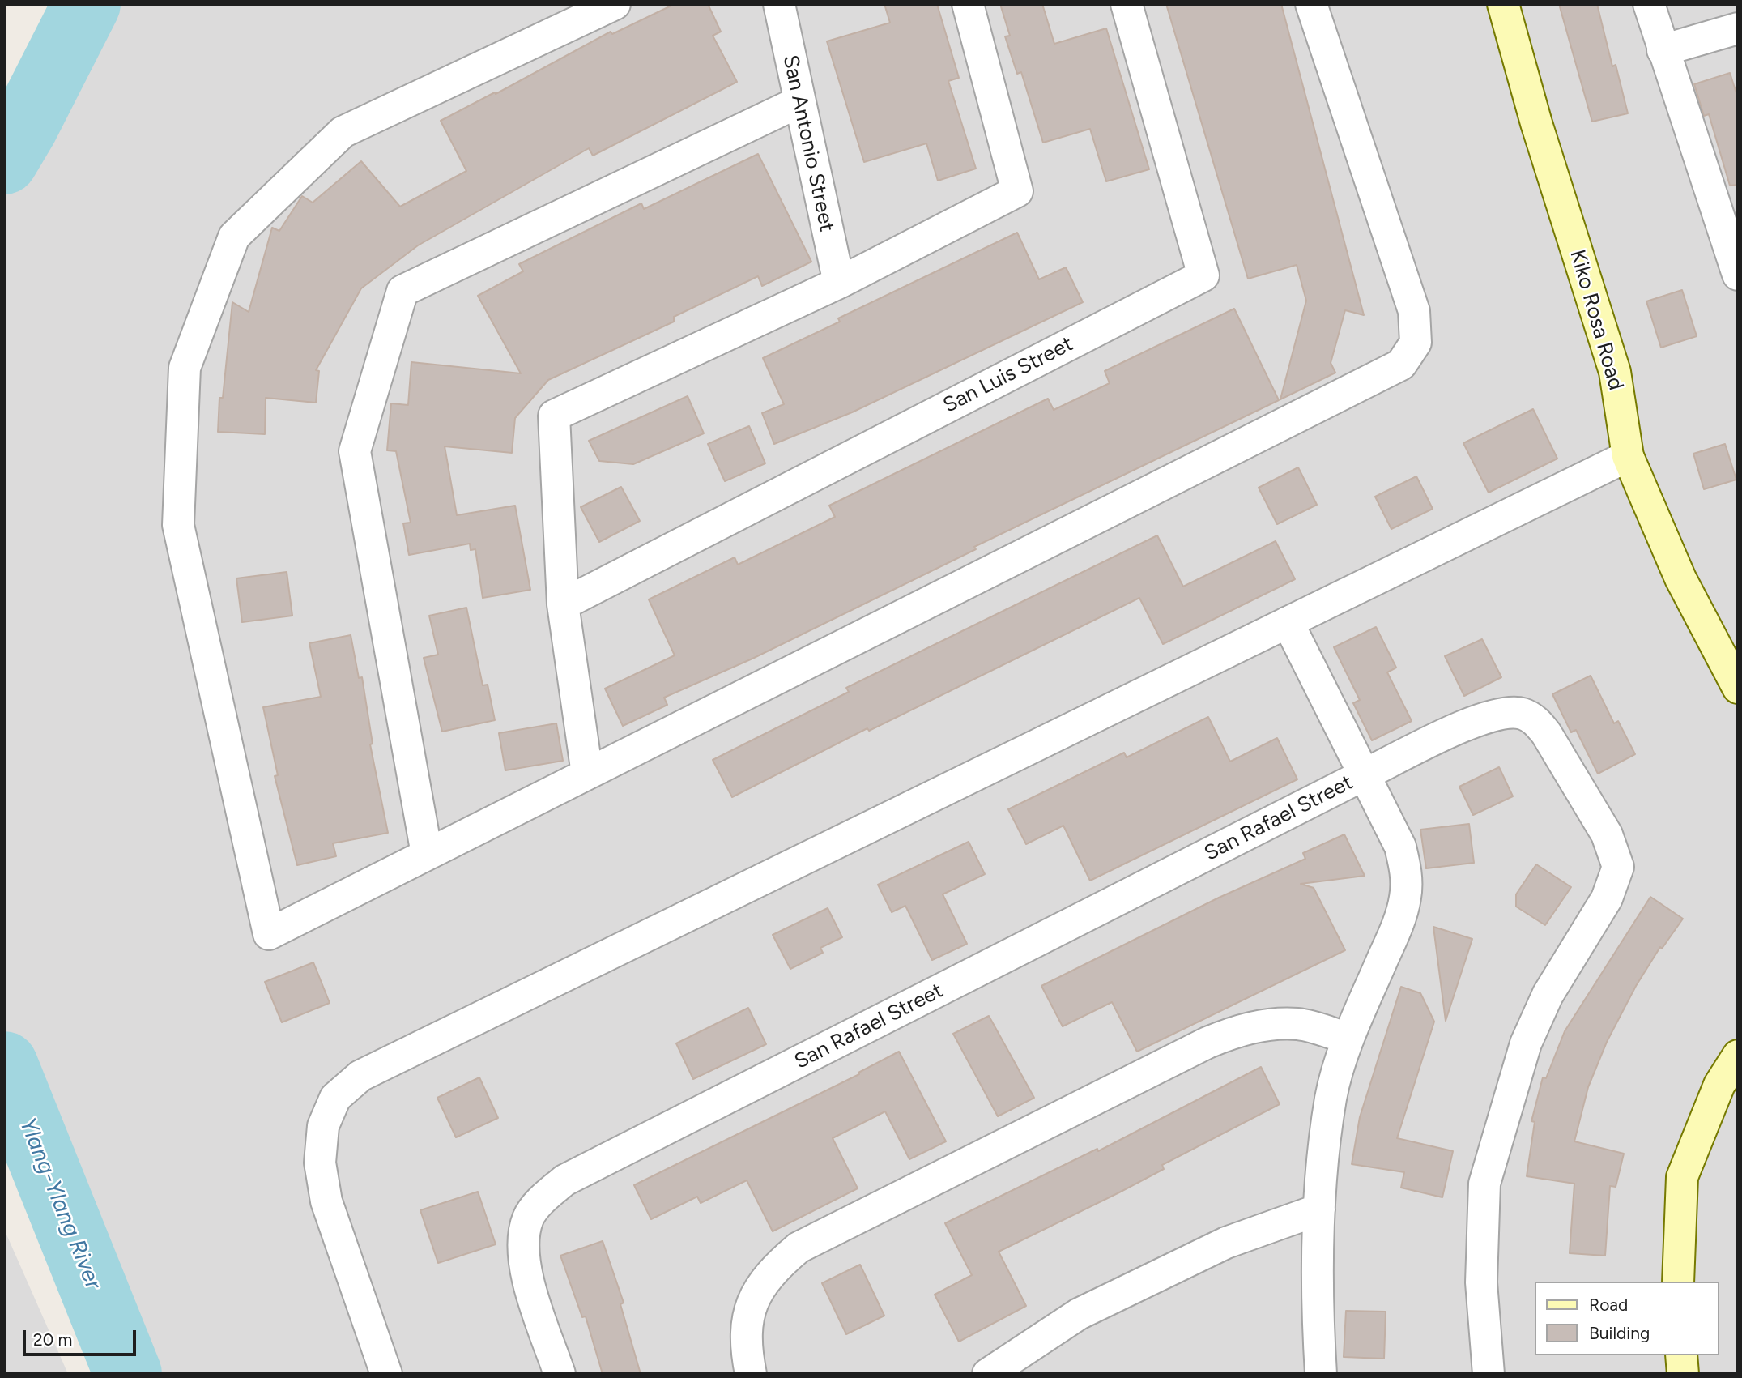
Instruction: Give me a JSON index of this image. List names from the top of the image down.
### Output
{
  "streets": {
    "street": [
      "San Antonio Street",
      "Kiko Rosa Road",
      "San Luis Street",
      "San Rafael Street"
    ]
  },
  "water": ["Ylang-Ylang River"],
  "legend": ["Road", "Building"],
  "scale_bar": "20 m"
}
